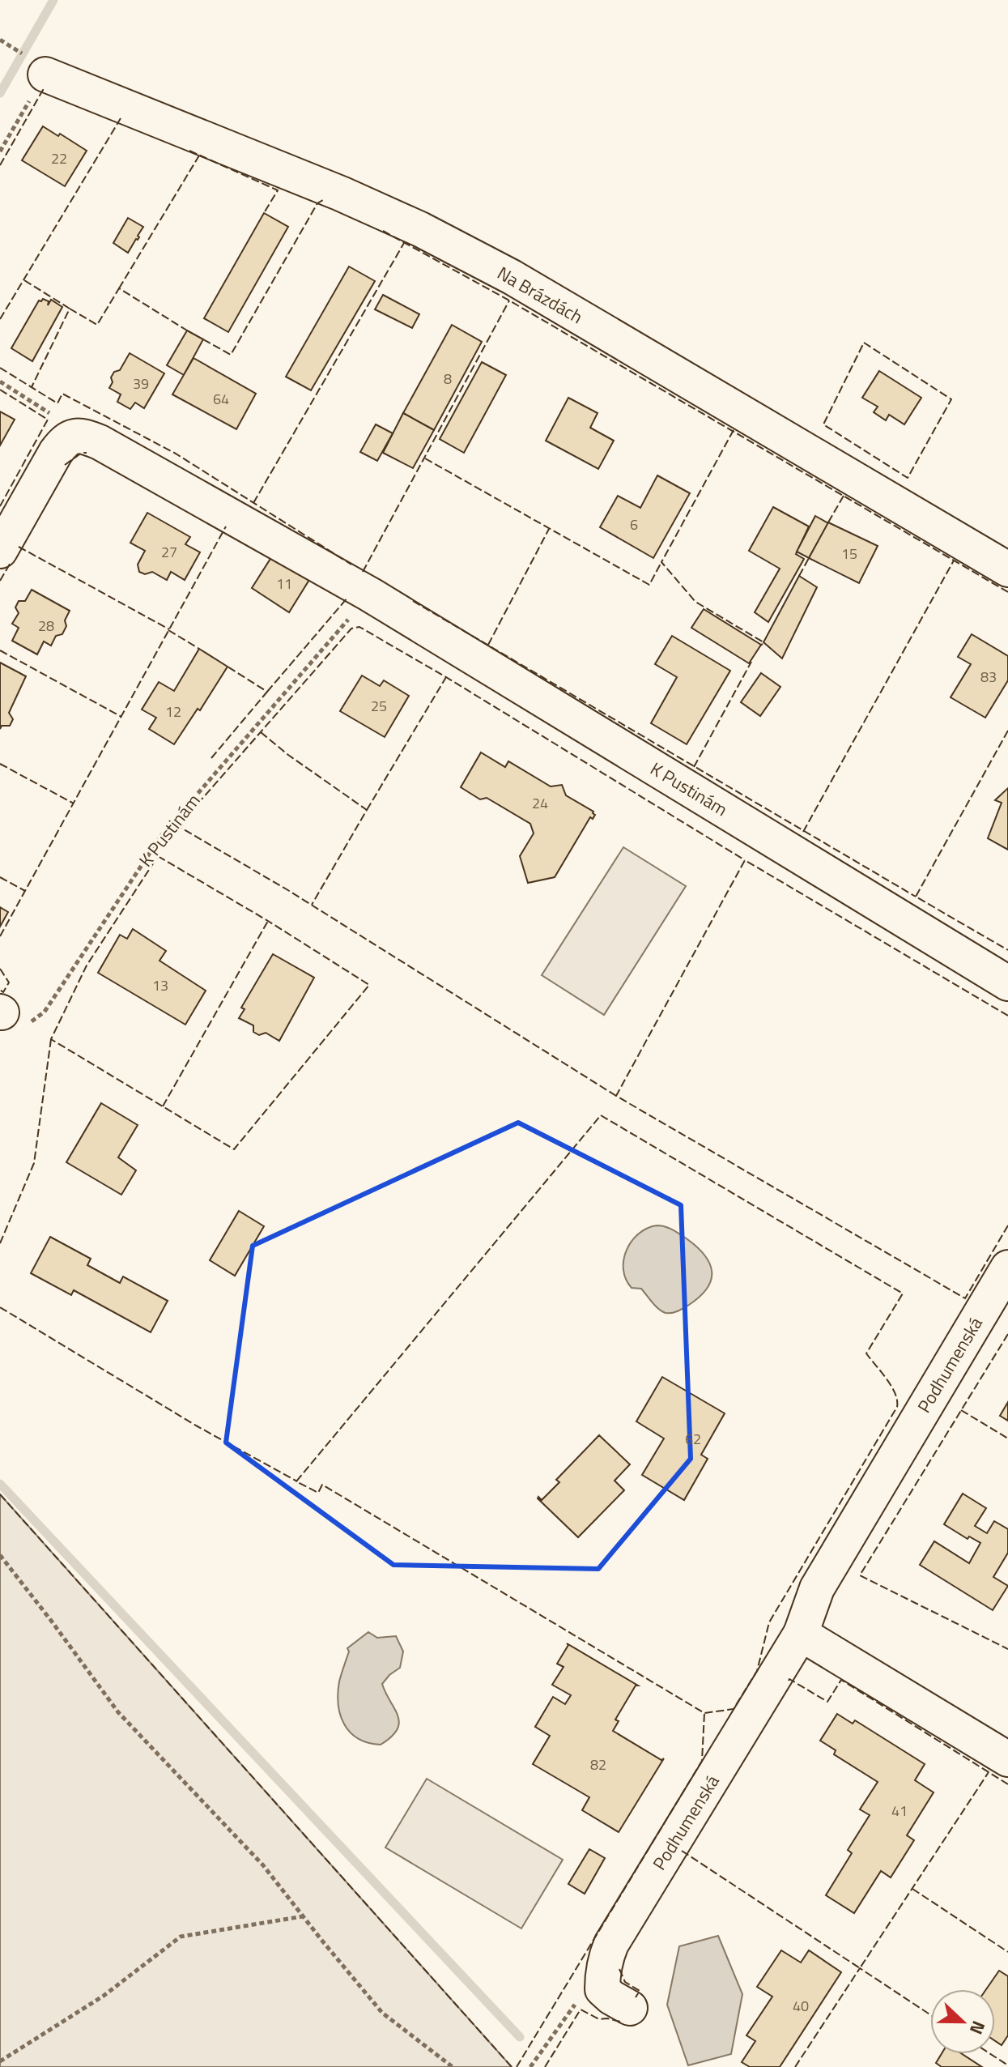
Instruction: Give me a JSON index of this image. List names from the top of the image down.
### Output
{
  "streets": {
    "street": ["Na Brázdách", "K Pustinám", "Podhumenská"]
  },
  "house_numbers": [
    "22",
    "8",
    "39",
    "64",
    "6",
    "27",
    "15",
    "11",
    "28",
    "83",
    "25",
    "12",
    "24",
    "13",
    "62",
    "82",
    "41",
    "40"
  ],
  "north": "right"
}
